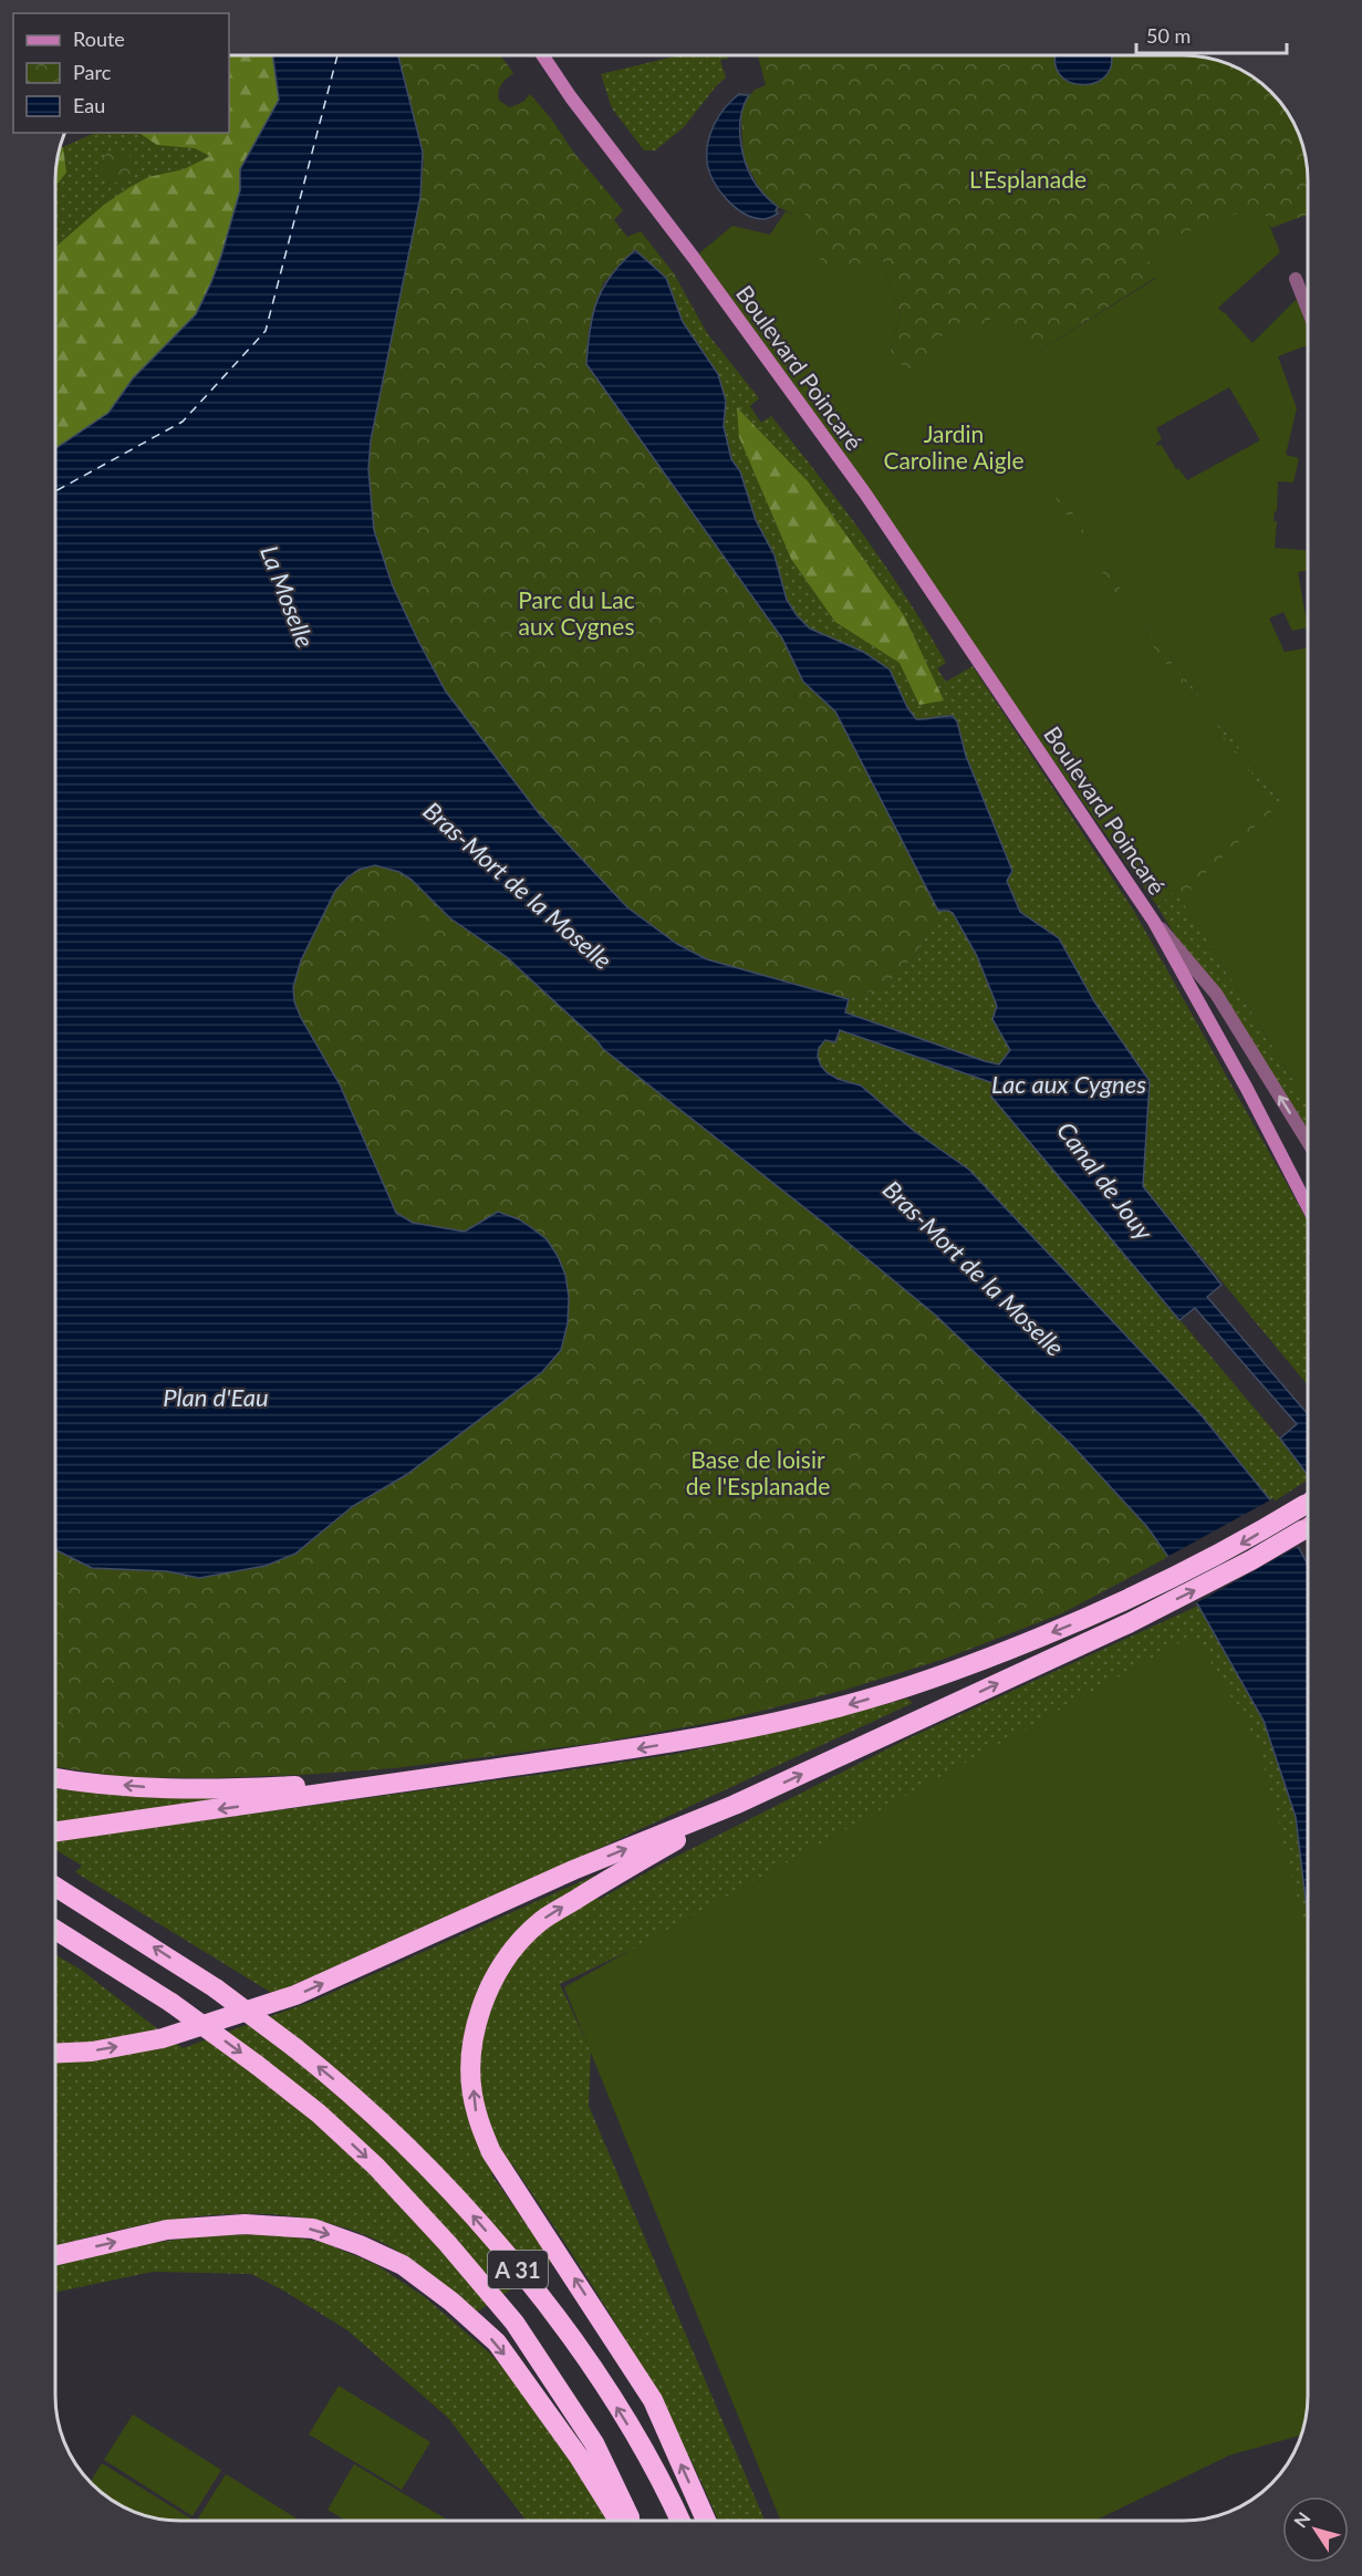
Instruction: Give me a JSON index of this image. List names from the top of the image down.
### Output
{
  "streets": {
    "highway": ["A 31"],
    "main road": ["Boulevard Poincaré"]
  },
  "water": [
    "La Moselle",
    "Bras-Mort de la Moselle",
    "Lac aux Cygnes",
    "Canal de Jouy",
    "Plan d'Eau"
  ],
  "parks": [
    "L'Esplanade",
    "Jardin Caroline Aigle",
    "Parc du Lac aux Cygnes",
    "Base de loisir de l'Esplanade"
  ],
  "legend": ["Route", "Parc", "Eau"],
  "scale_bar": "50 m",
  "north": "top left"
}
